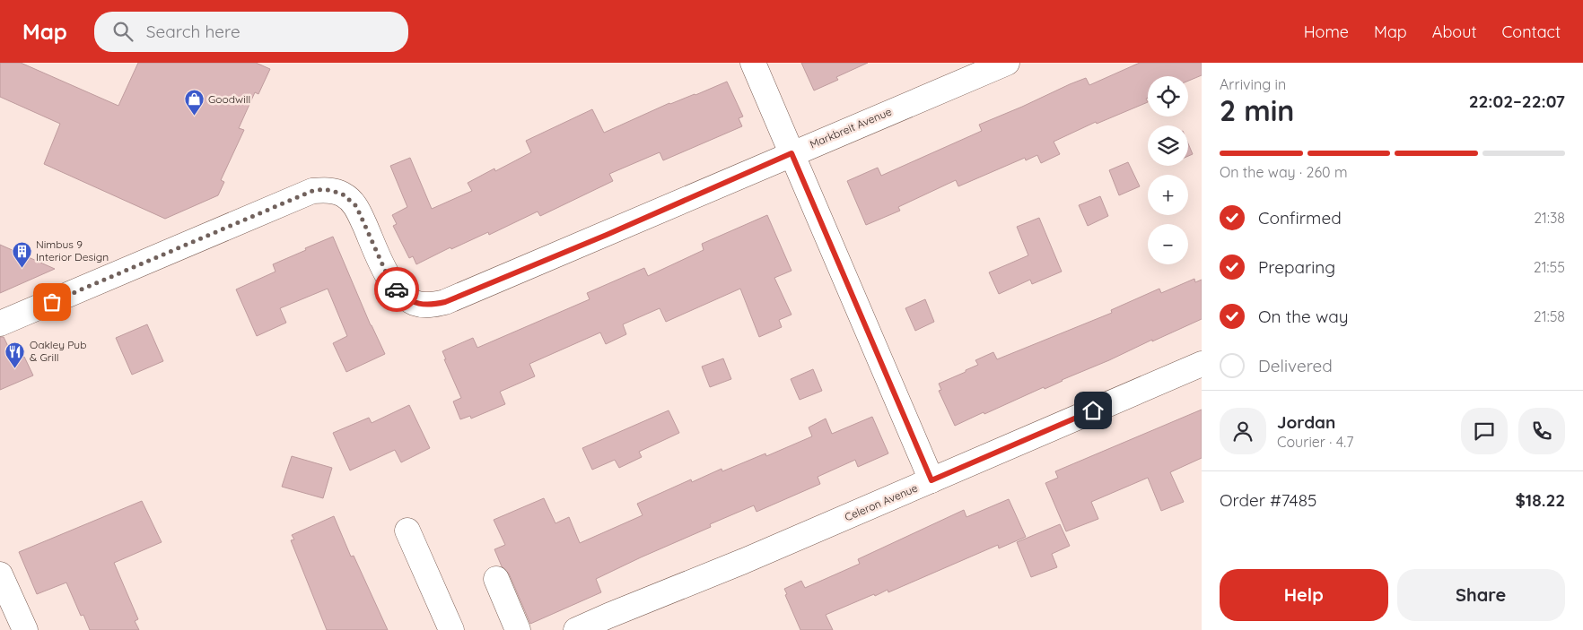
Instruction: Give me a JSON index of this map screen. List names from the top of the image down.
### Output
{
  "streets": {
    "street": ["Markbreit Avenue", "Celeron Avenue"]
  },
  "places": {
    "shop": ["Goodwill"],
    "building": ["Nimbus 9 Interior Design"],
    "restaurant": ["Oakley Pub & Grill"]
  },
  "page": {
    "header": "Map",
    "search": "Search here",
    "nav": [
      "Home",
      "Map",
      "About",
      "Contact"
    ],
    "heading": ["2 min", "Arriving in", "22:02–22:07"],
    "panel": [
      "Jordan",
      "Courier · 4.7",
      "Order #7485",
      "$18.22"
    ],
    "map_buttons": ["+", "−"],
    "bar": "On the way · 260 m",
    "list": [
      ["Confirmed", "21:38"],
      ["Preparing", "21:55"],
      ["On the way", "21:58"],
      "Delivered"
    ],
    "buttons": ["Help", "Share"]
  }
}
